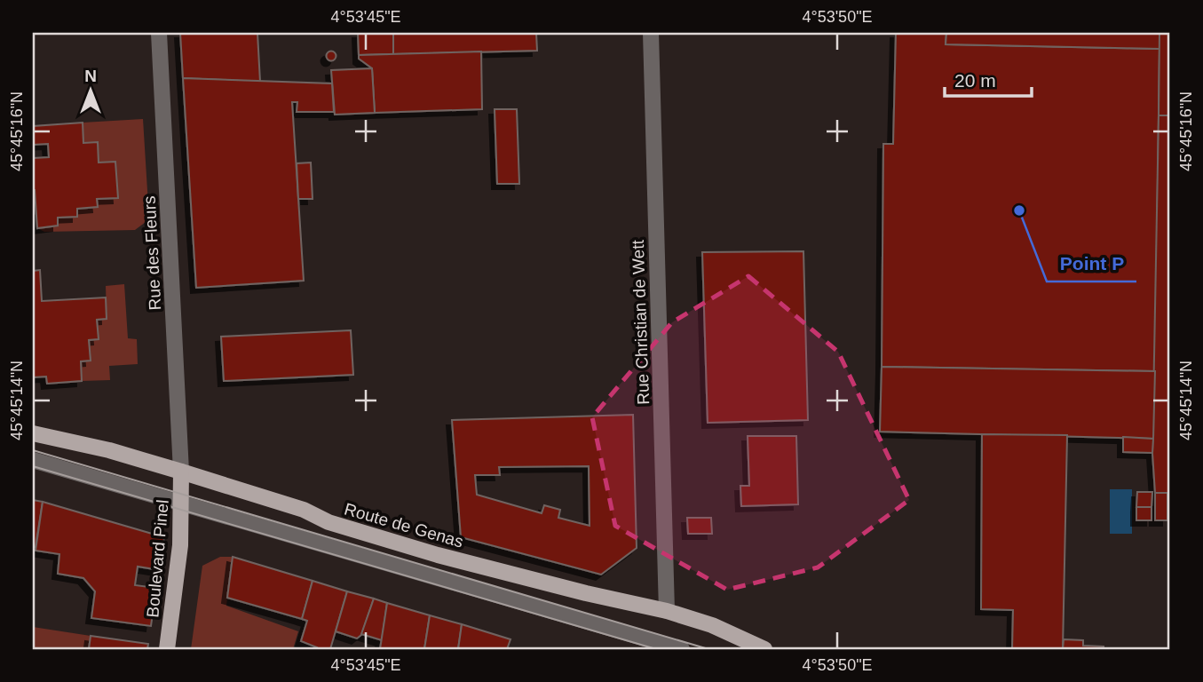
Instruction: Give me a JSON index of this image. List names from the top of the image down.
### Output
{
  "streets": {
    "main road": ["Route de Genas", "Boulevard Pinel"],
    "street": ["Rue des Fleurs", "Rue Christian de Wett"]
  },
  "crossings": [
    ["Rue des Fleurs", "Route de Genas"],
    ["Rue des Fleurs", "Boulevard Pinel"],
    ["Rue Christian de Wett", "Route de Genas"],
    ["Route de Genas", "Boulevard Pinel"]
  ],
  "places": ["Point P"],
  "scale_bar": "20 m",
  "north": "top",
  "coordinates": [
    "4°53'45\"E",
    "4°53'50\"E",
    "45°45'16\"N",
    "45°45'14\"N"
  ]
}
